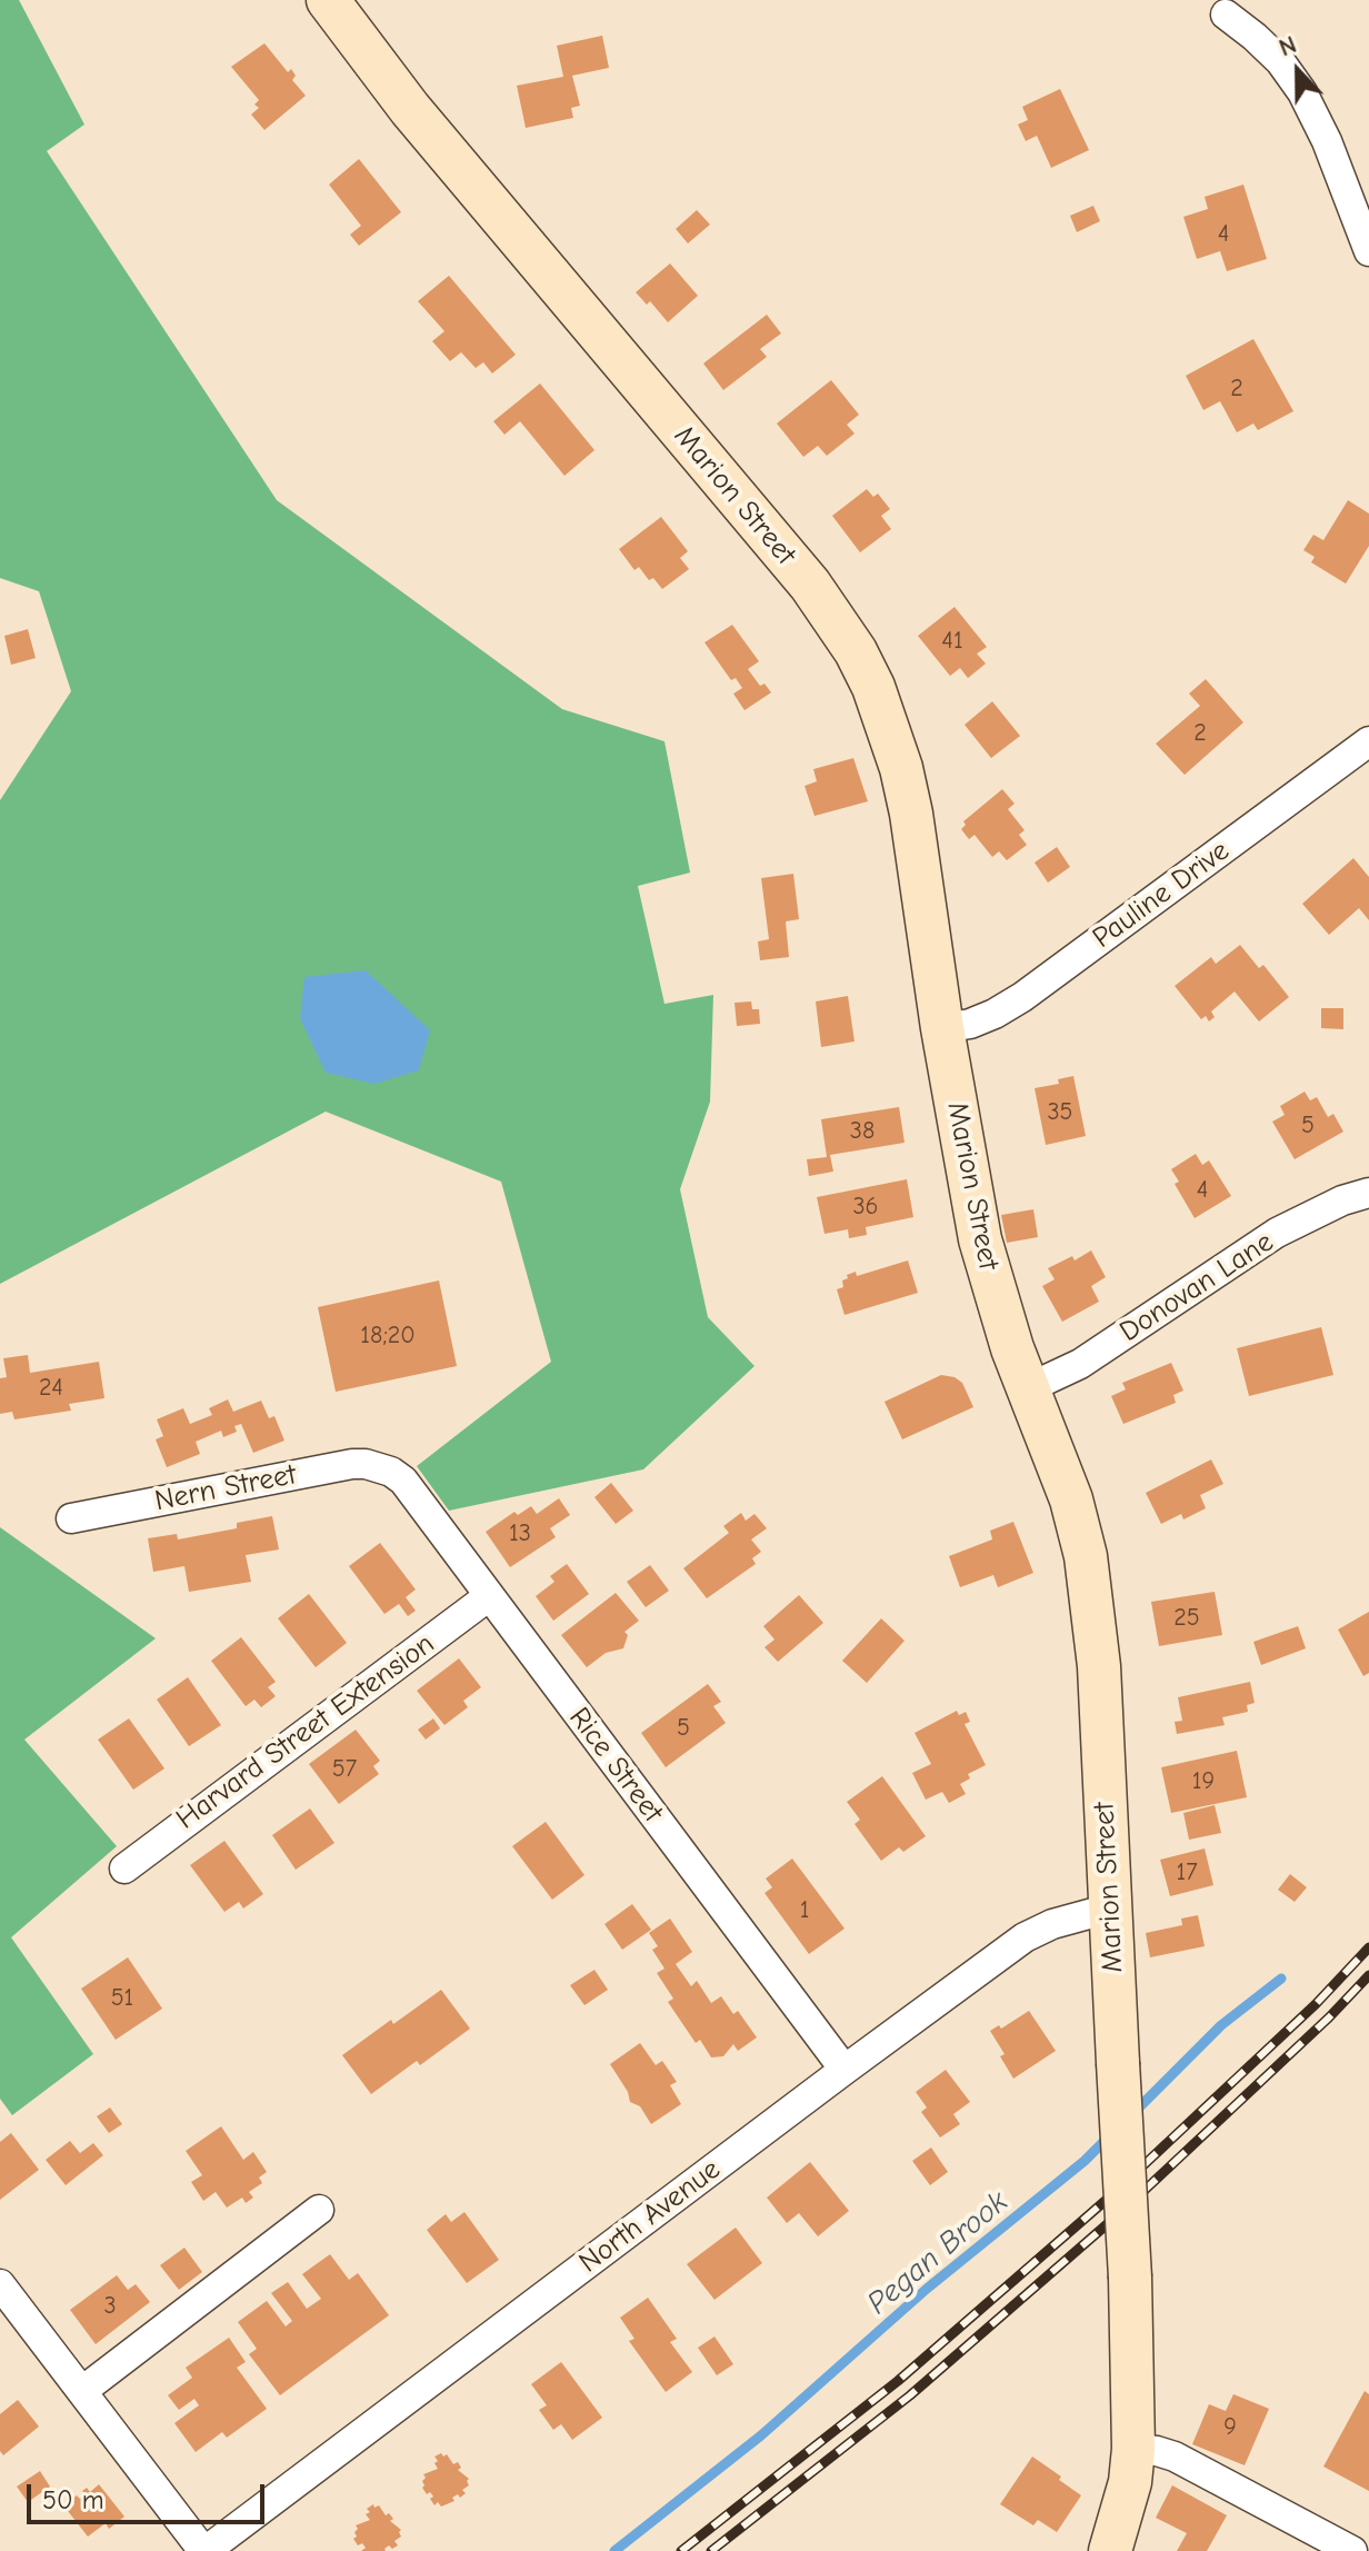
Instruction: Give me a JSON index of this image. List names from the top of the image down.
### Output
{
  "streets": {
    "street": [
      "Marion Street",
      "Pauline Drive",
      "Donovan Lane",
      "Nern Street",
      "Harvard Street Extension",
      "Rice Street",
      "North Avenue"
    ]
  },
  "crossings": [
    ["Marion Street", "Pauline Drive"],
    ["Marion Street", "Donovan Lane"],
    ["Marion Street", "North Avenue"],
    ["Nern Street", "Rice Street"],
    ["Harvard Street Extension", "Rice Street"],
    ["Rice Street", "North Avenue"]
  ],
  "water": ["Pegan Brook"],
  "house_numbers": [
    "4",
    "2",
    "41",
    "2",
    "35",
    "5",
    "38",
    "4",
    "36",
    "18;20",
    "24",
    "13",
    "25",
    "5",
    "57",
    "19",
    "17",
    "1",
    "51",
    "3",
    "9"
  ],
  "scale_bar": "50 m",
  "north": "top"
}
